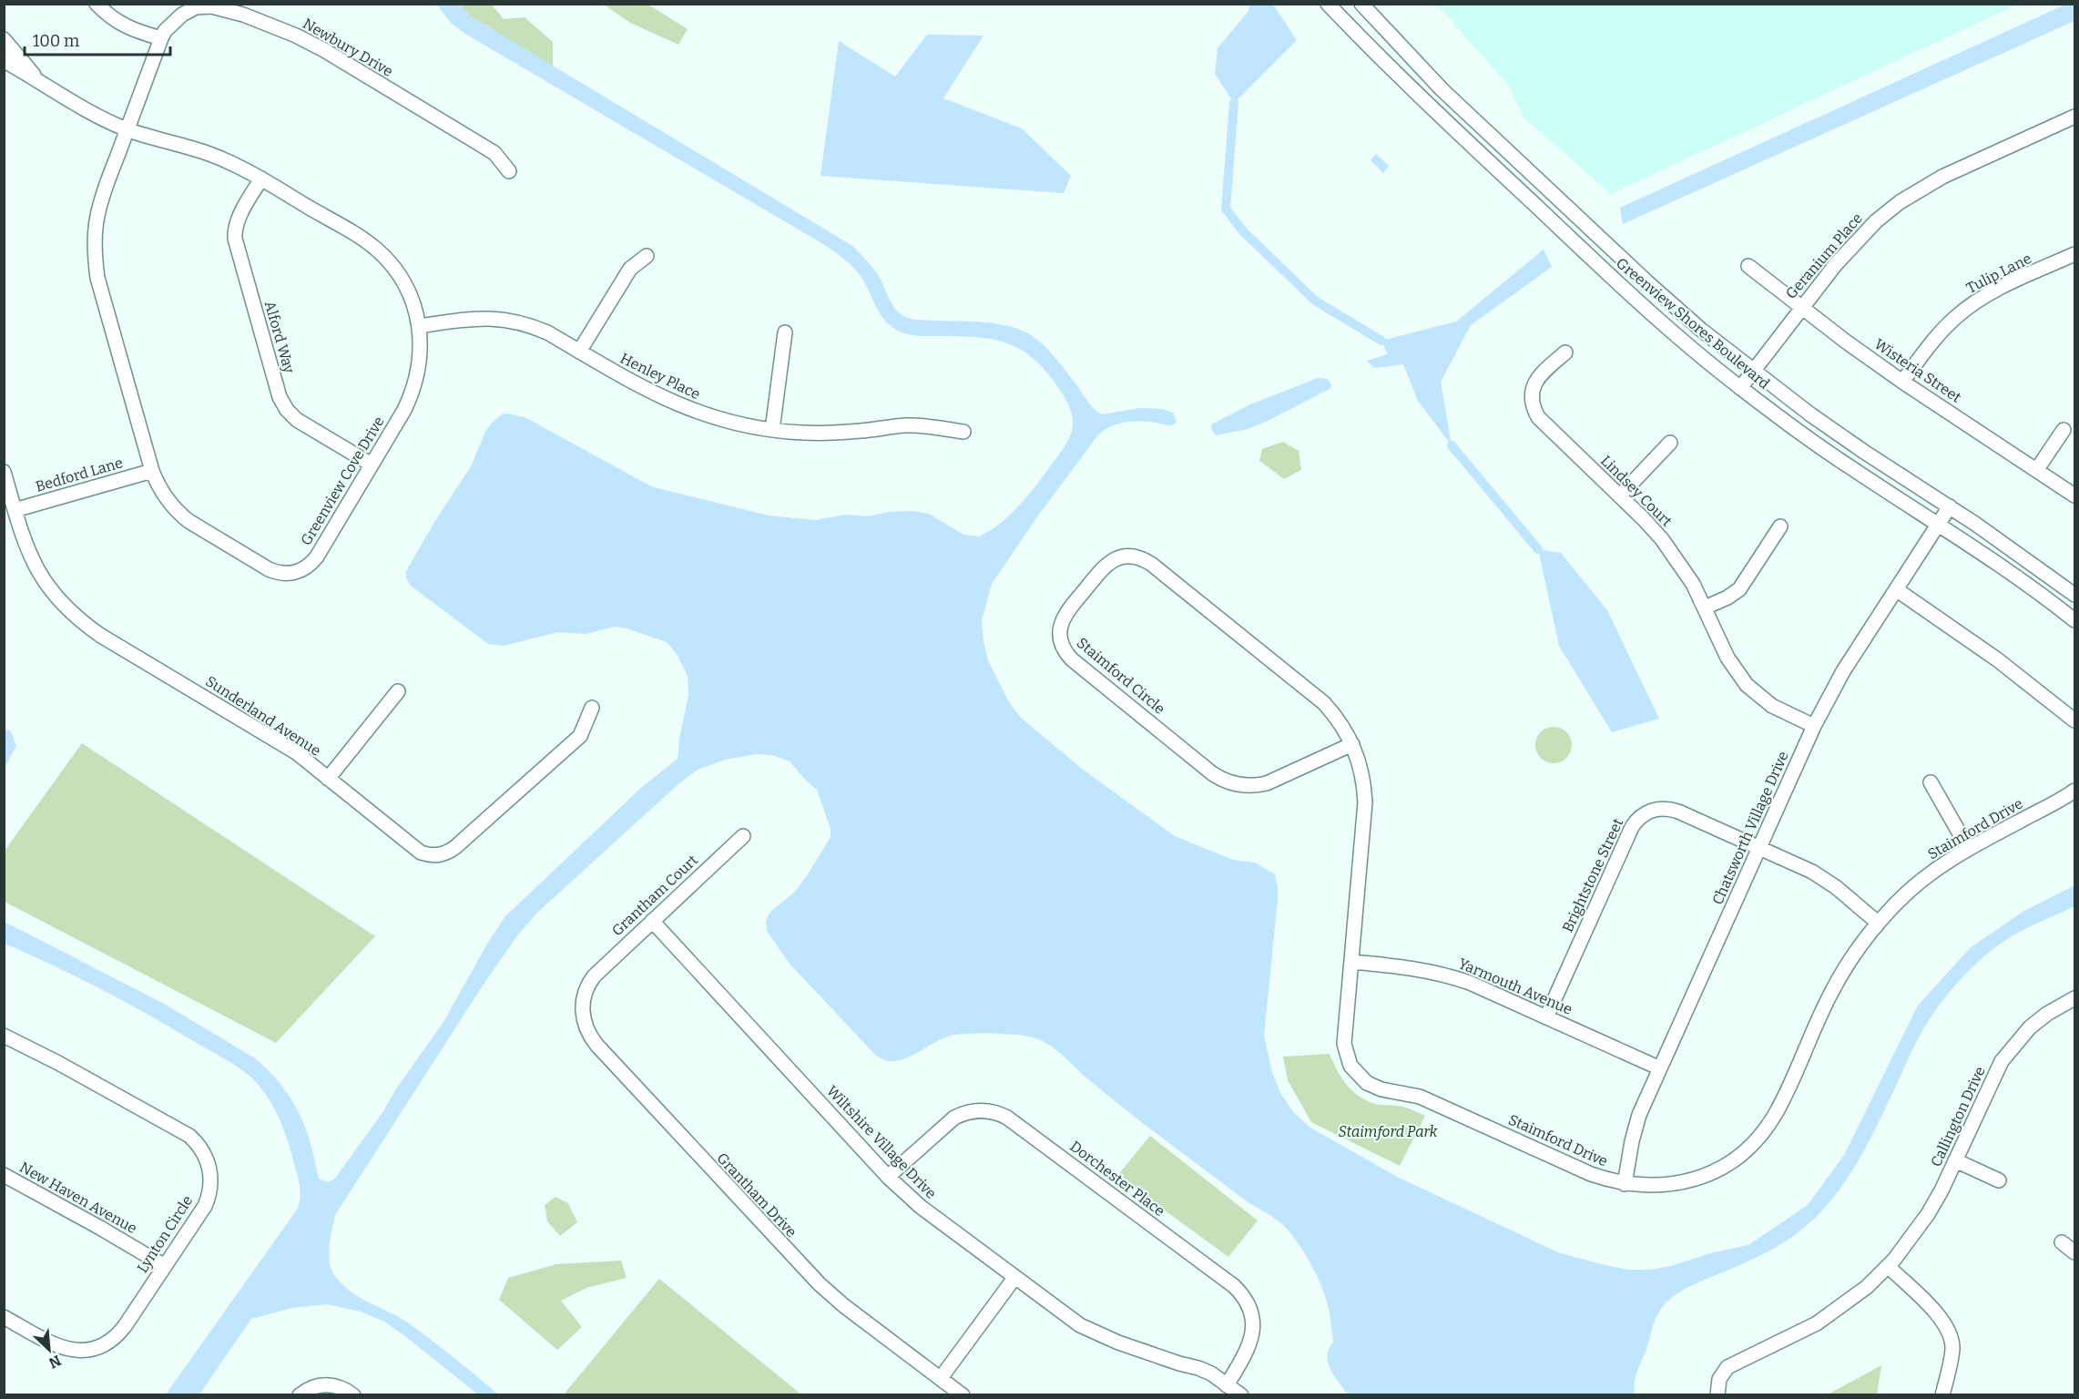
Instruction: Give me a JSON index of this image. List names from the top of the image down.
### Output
{
  "streets": {
    "street": [
      "Newbury Drive",
      "Geranium Place",
      "Tulip Lane",
      "Greenview Shores Boulevard",
      "Alford Way",
      "Wisteria Street",
      "Henley Place",
      "Bedford Lane",
      "Greenview Cove Drive",
      "Lindsey Court",
      "Staimford Circle",
      "Sunderland Avenue",
      "Chatsworth Village Drive",
      "Staimford Drive",
      "Brightstone Street",
      "Grantham Court",
      "Yarmouth Avenue",
      "Callington Drive",
      "Wiltshire Village Drive",
      "Dorchester Place",
      "Grantham Drive",
      "New Haven Avenue",
      "Lynton Circle"
    ]
  },
  "crossings": [
    ["Newbury Drive", "Greenview Cove Drive"],
    ["Geranium Place", "Greenview Shores Boulevard"],
    ["Geranium Place", "Wisteria Street"],
    ["Tulip Lane", "Wisteria Street"],
    ["Greenview Shores Boulevard", "Chatsworth Village Drive"],
    ["Alford Way", "Greenview Cove Drive"],
    ["Henley Place", "Greenview Cove Drive"],
    ["Bedford Lane", "Greenview Cove Drive"],
    ["Bedford Lane", "Sunderland Avenue"],
    ["Lindsey Court", "Chatsworth Village Drive"],
    ["Staimford Circle", "Staimford Drive"],
    ["Chatsworth Village Drive", "Staimford Drive"],
    ["Chatsworth Village Drive", "Brightstone Street"],
    ["Chatsworth Village Drive", "Yarmouth Avenue"],
    ["Staimford Drive", "Brightstone Street"],
    ["Staimford Drive", "Yarmouth Avenue"],
    ["Brightstone Street", "Yarmouth Avenue"],
    ["Grantham Court", "Wiltshire Village Drive"],
    ["Grantham Court", "Grantham Drive"],
    ["Wiltshire Village Drive", "Dorchester Place"],
    ["New Haven Avenue", "Lynton Circle"]
  ],
  "parks": ["Staimford Park"],
  "scale_bar": "100 m",
  "north": "bottom right"
}
